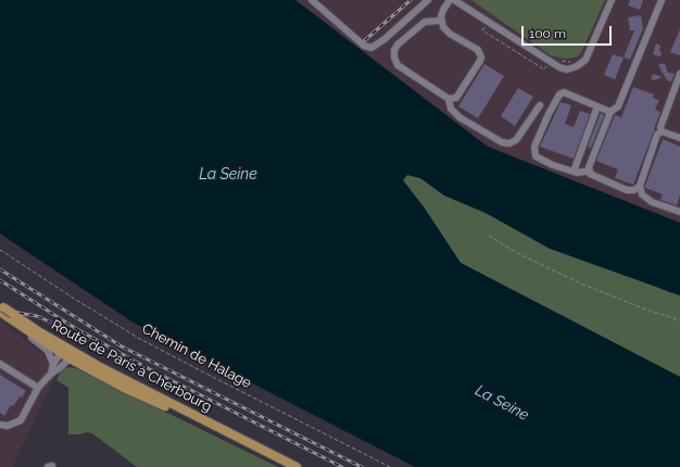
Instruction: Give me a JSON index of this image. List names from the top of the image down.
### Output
{
  "streets": {
    "main road": ["Route de Paris à Cherbourg"],
    "path": ["Chemin de Halage"]
  },
  "water": ["La Seine"],
  "scale_bar": "100 m"
}
